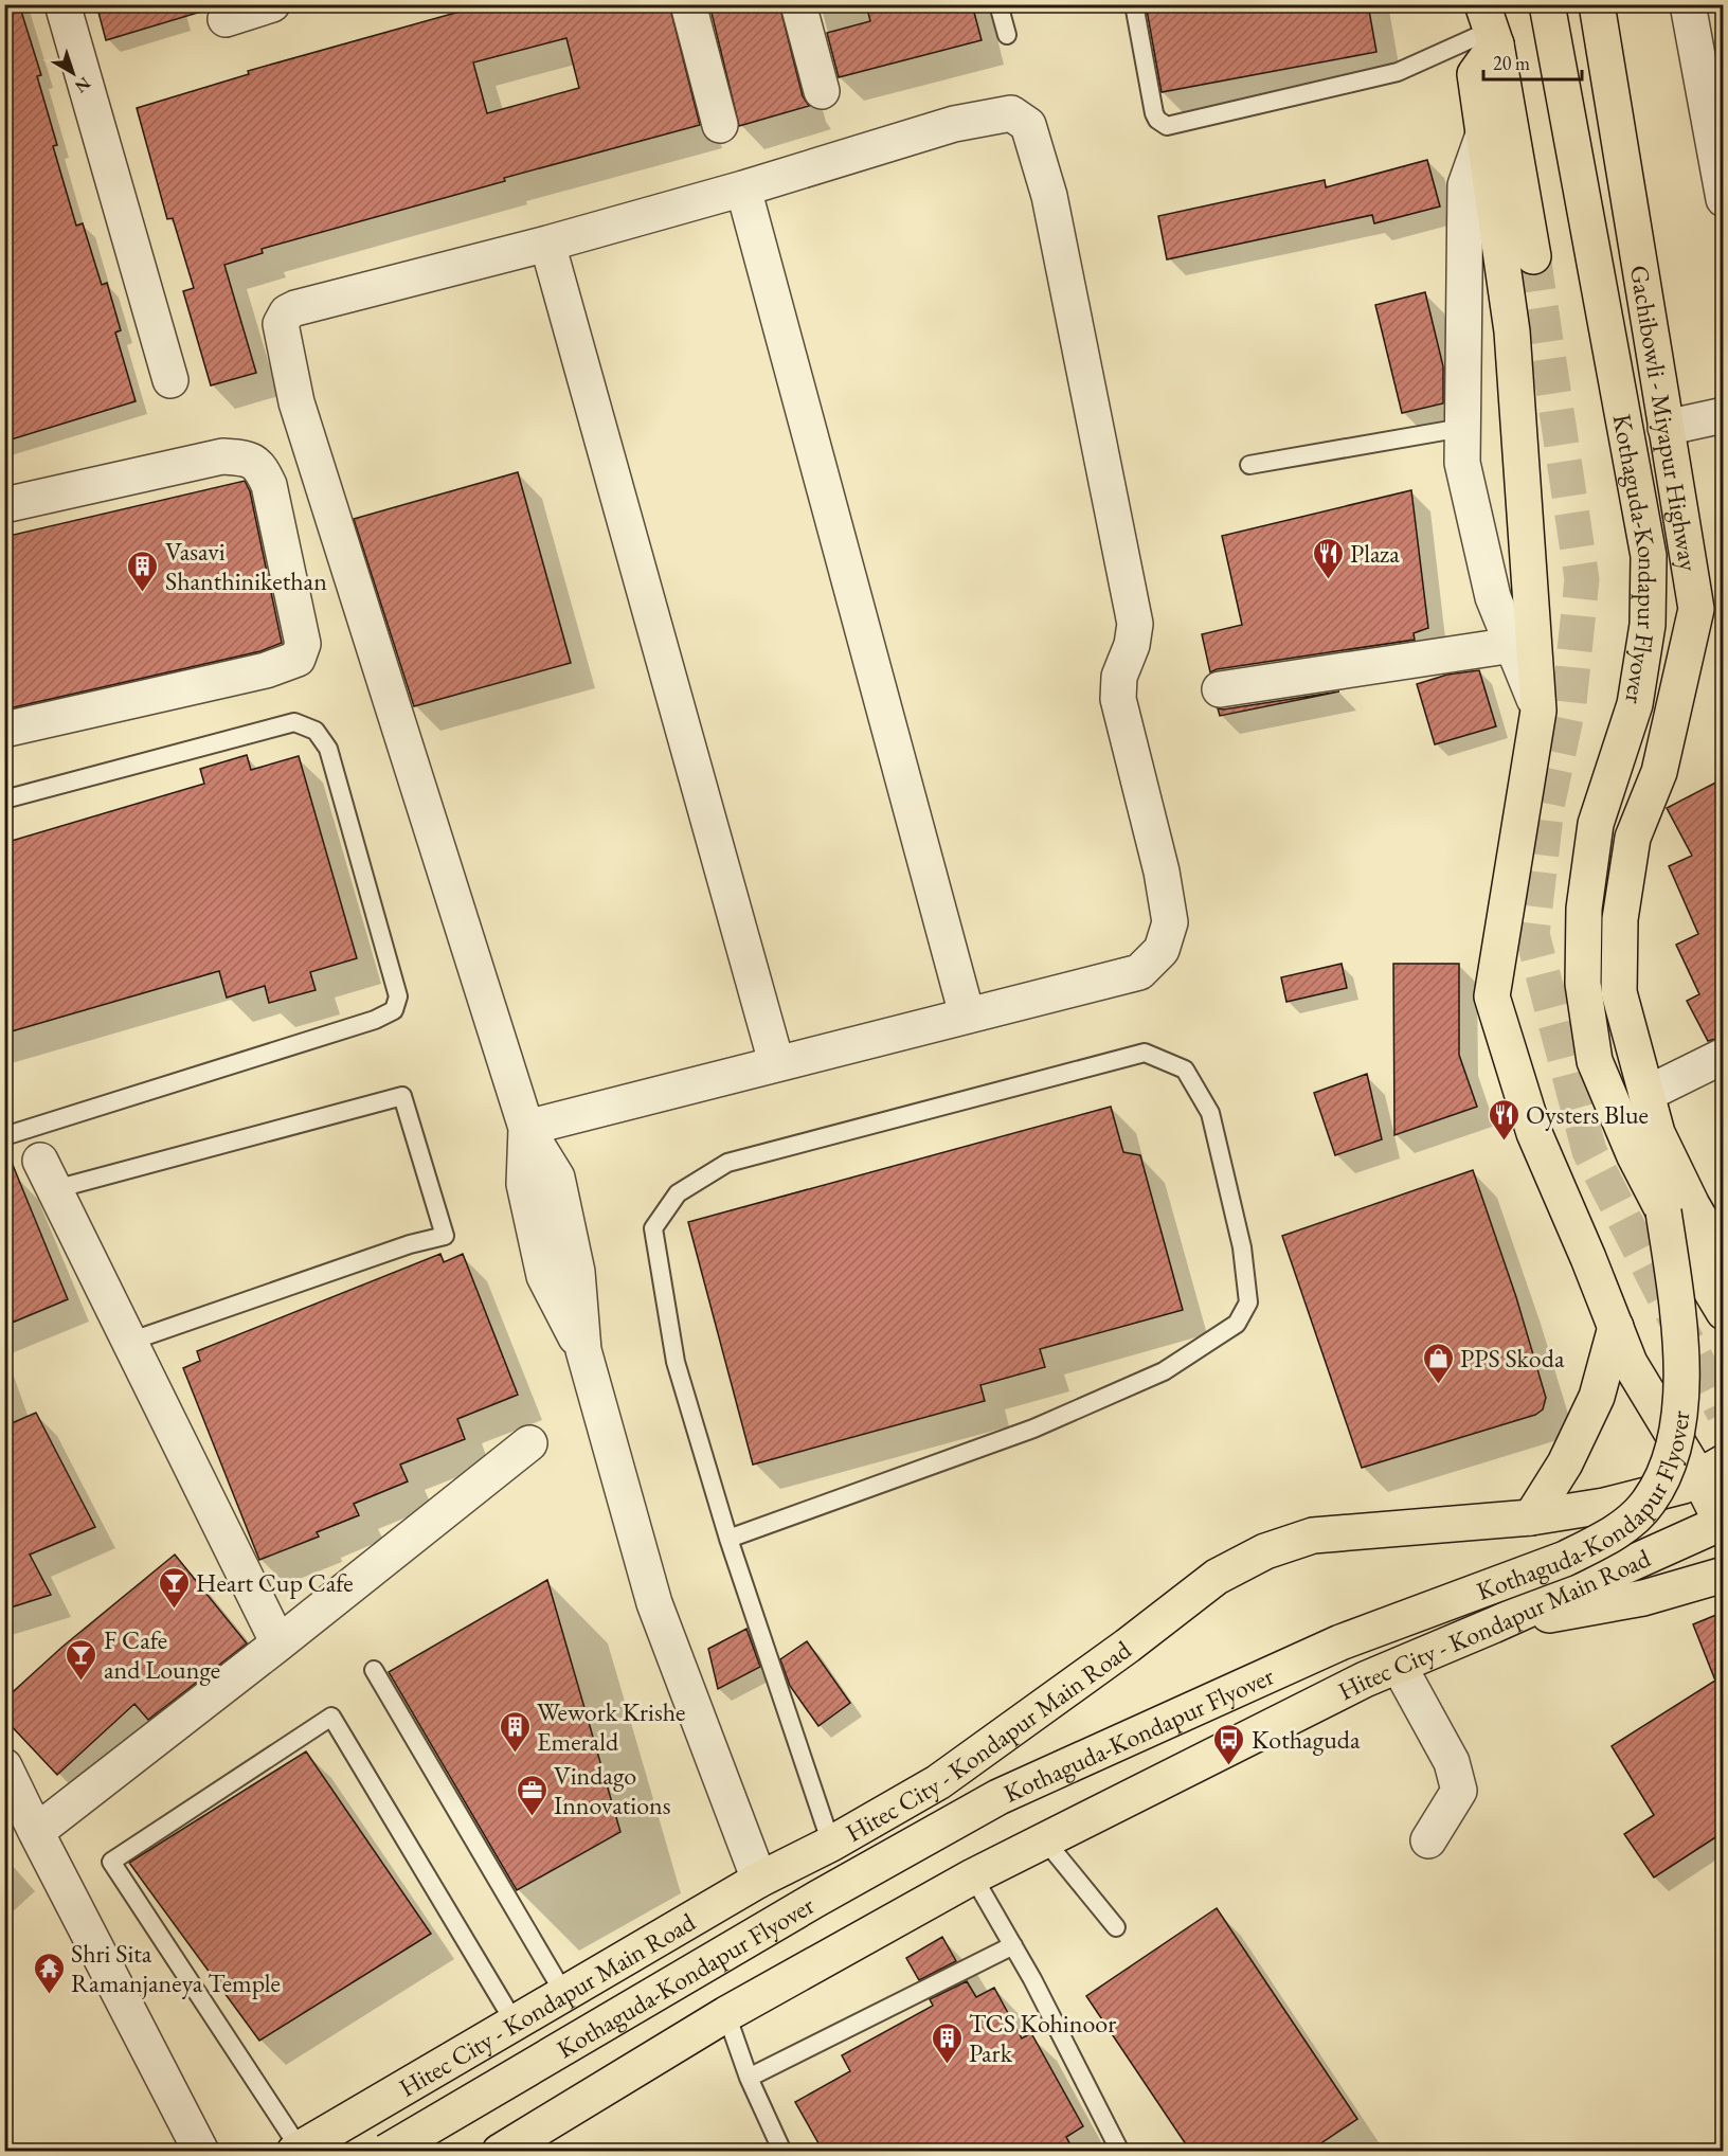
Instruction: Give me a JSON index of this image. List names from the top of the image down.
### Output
{
  "streets": {
    "main road": ["Gachibowli - Miyapur Highway", "Kothaguda-Kondapur Flyover", "Hitec City - Kondapur Main Road"]
  },
  "places": {
    "restaurant": ["Plaza", "Oysters Blue"],
    "building": ["Vasavi Shanthinikethan", "Wework Krishe Emerald", "TCS Kohinoor Park"],
    "shop": ["PPS Skoda"],
    "bar": ["Heart Cup Cafe", "F Cafe and Lounge"],
    "bus stop": ["Kothaguda"],
    "office": ["Vindago Innovations"],
    "temple": ["Shri Sita Ramanjaneya Temple"]
  },
  "scale_bar": "20 m",
  "north": "bottom right"
}
